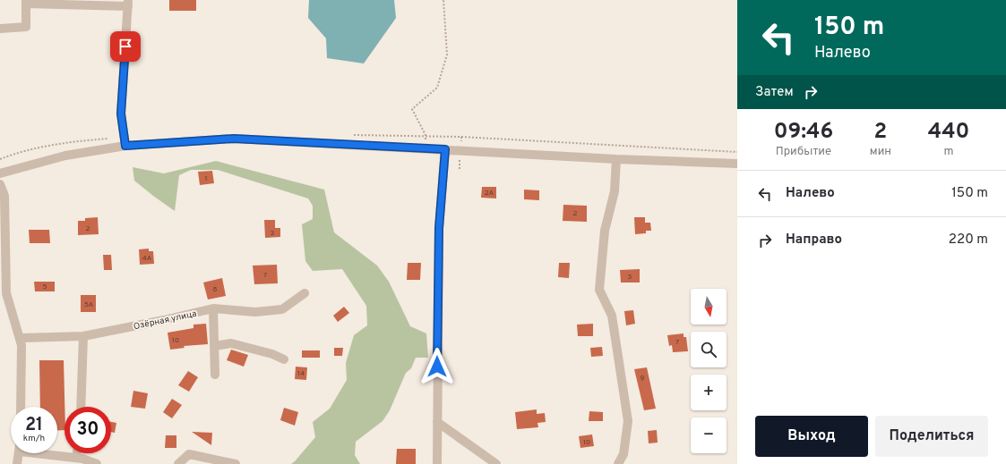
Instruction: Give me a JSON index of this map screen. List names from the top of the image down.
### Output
{
  "streets": {
    "street": ["Озёрная улица"]
  },
  "house_numbers": [
    "1",
    "2А",
    "2",
    "2",
    "3",
    "4А",
    "7",
    "3",
    "5",
    "8",
    "5А",
    "10",
    "7",
    "14",
    "9",
    "10"
  ],
  "north": "bottom",
  "page": {
    "turn": ["150 m", "Налево"],
    "then": "Затем",
    "eta": [
      "09:46",
      "Прибытие",
      "2",
      "мин",
      "440",
      "m"
    ],
    "list": [
      {
        "name": "Налево",
        "value": "150 m"
      },
      {
        "name": "Направо",
        "value": "220 m"
      }
    ],
    "map_buttons": ["+", "−"],
    "speed": "21 km/h",
    "limit": "30",
    "buttons": ["Выход", "Поделиться"]
  }
}
